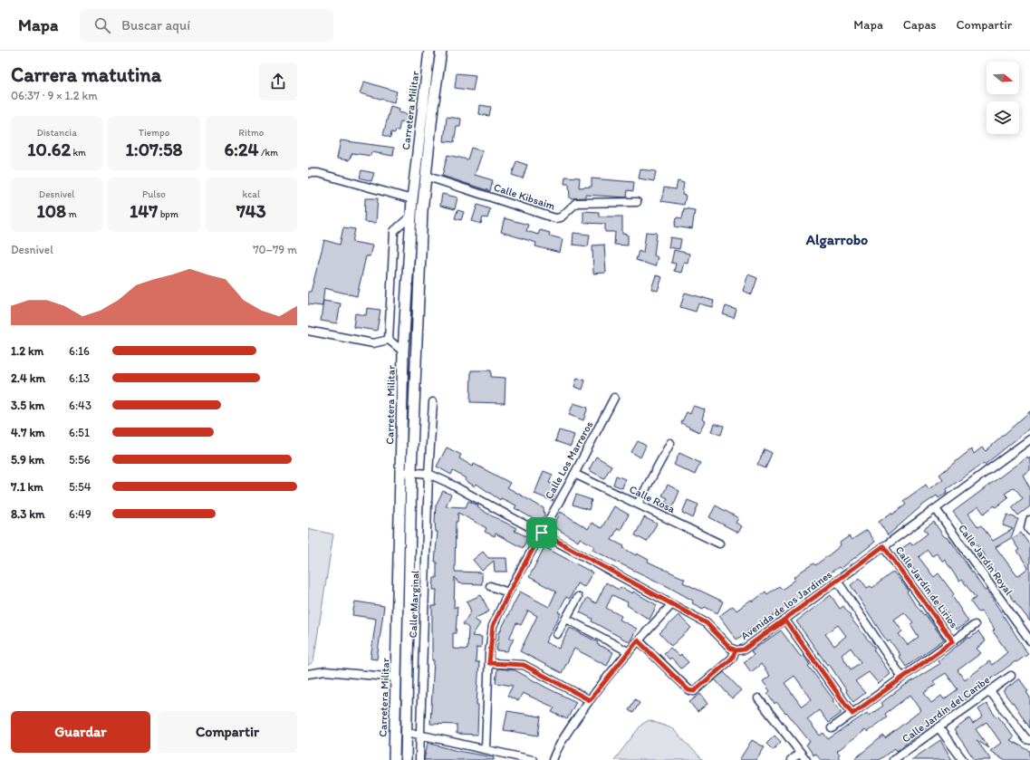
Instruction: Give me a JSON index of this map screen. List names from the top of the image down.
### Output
{
  "streets": {
    "main road": ["Carretera Militar"],
    "street": [
      "Calle Kibsaim",
      "Calle Los Marreros",
      "Calle Rosa",
      "Calle Jardín Royal",
      "Calle Jardín de Lirios",
      "Calle Marginal",
      "Avenida de los Jardines",
      "Calle Jardín del Caribe"
    ]
  },
  "crossings": [
    ["Carretera Militar", "Calle Kibsaim"],
    ["Carretera Militar", "Avenida de los Jardines"],
    ["Calle Los Marreros", "Calle Rosa"],
    ["Calle Los Marreros", "Avenida de los Jardines"],
    ["Calle Jardín Royal", "Avenida de los Jardines"],
    ["Calle Jardín de Lirios", "Avenida de los Jardines"],
    ["Calle Marginal", "Avenida de los Jardines"]
  ],
  "districts": ["Algarrobo"],
  "north": "right",
  "page": {
    "header": "Mapa",
    "search": "Buscar aquí",
    "nav": ["Mapa", "Capas", "Compartir"],
    "heading": ["Carrera matutina", "06:37 · 9 × 1.2 km"],
    "stats": [
      ["Distancia", "10.62 km"],
      ["Tiempo", "1:07:58"],
      ["Ritmo", "6:24 /km"],
      ["Desnivel", "108 m"],
      ["Pulso", "147 bpm"],
      ["kcal", "743"]
    ],
    "chart": ["Desnivel", "70–79 m"],
    "list": [
      {
        "name": "1.2 km",
        "note": "6:16"
      },
      {
        "name": "2.4 km",
        "note": "6:13"
      },
      {
        "name": "3.5 km",
        "note": "6:43"
      },
      {
        "name": "4.7 km",
        "note": "6:51"
      },
      {
        "name": "5.9 km",
        "note": "5:56"
      },
      {
        "name": "7.1 km",
        "note": "5:54"
      },
      {
        "name": "8.3 km",
        "note": "6:49"
      }
    ],
    "buttons": ["Guardar", "Compartir"]
  }
}
